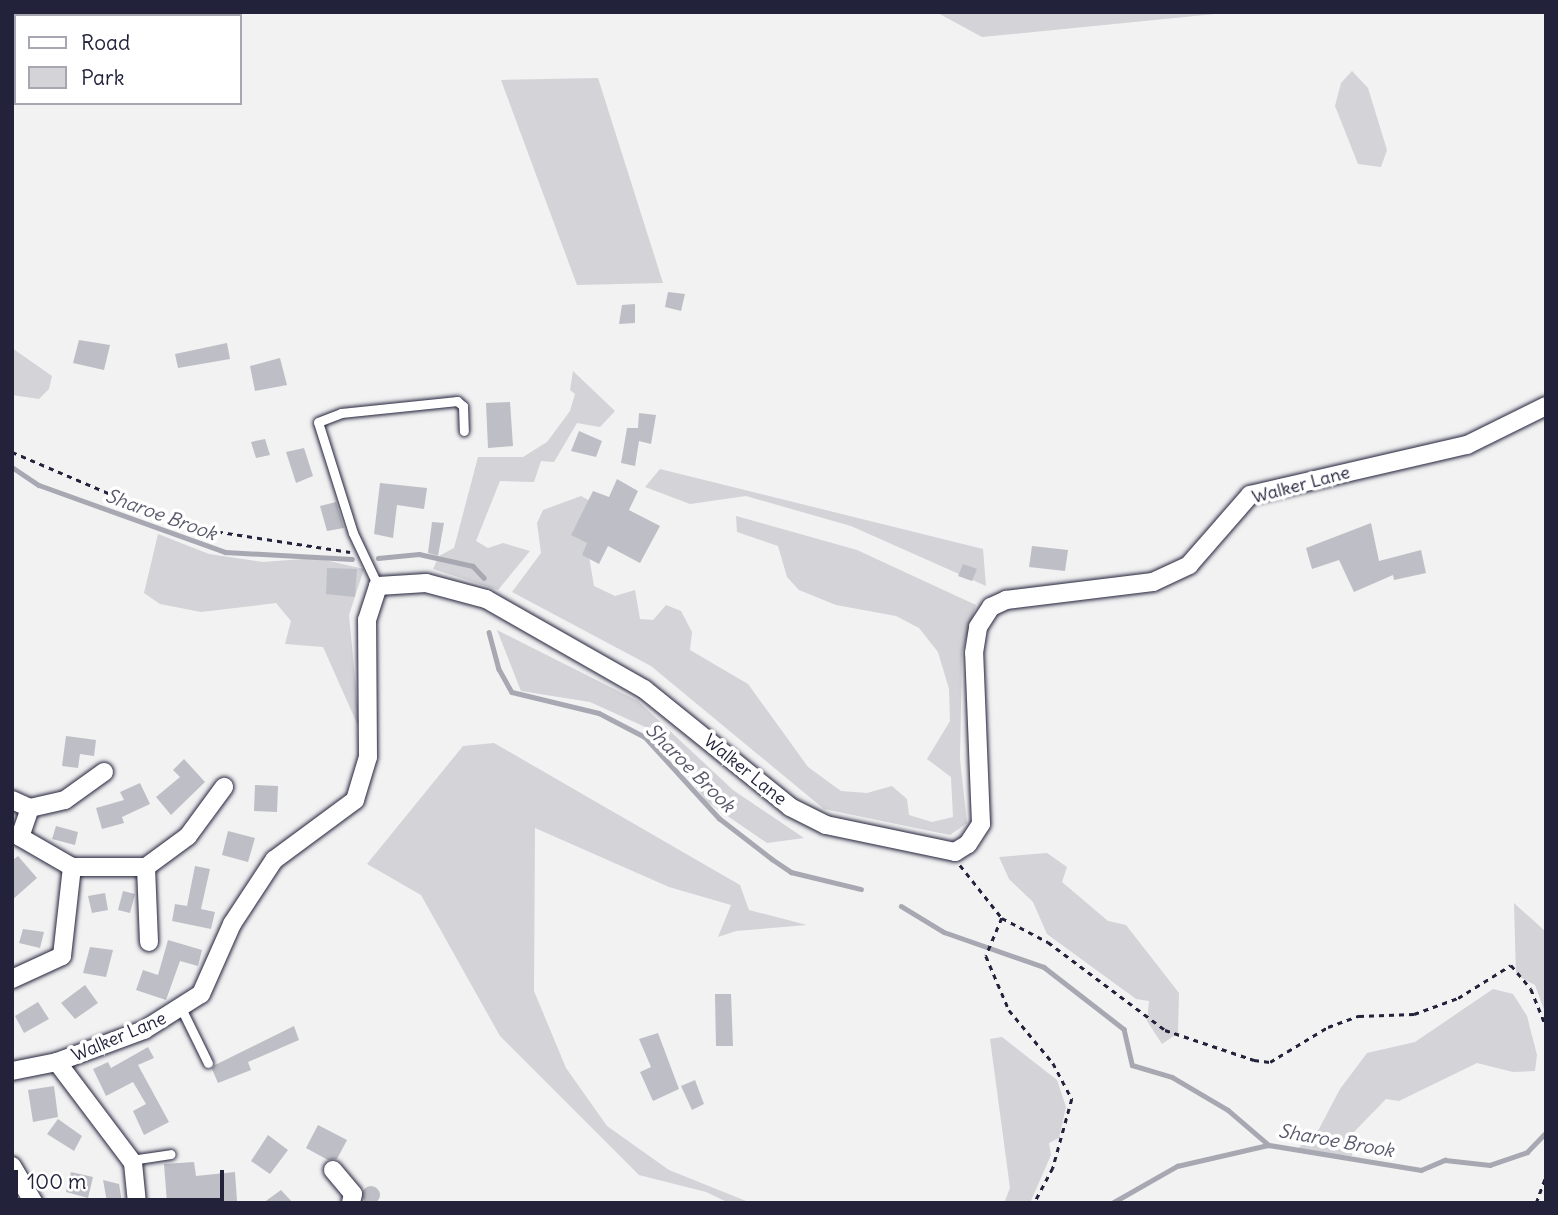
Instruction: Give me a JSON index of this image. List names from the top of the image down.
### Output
{
  "streets": {
    "street": ["Walker Lane"]
  },
  "water": ["Sharoe Brook"],
  "legend": ["Road", "Park"],
  "scale_bar": "100 m"
}
